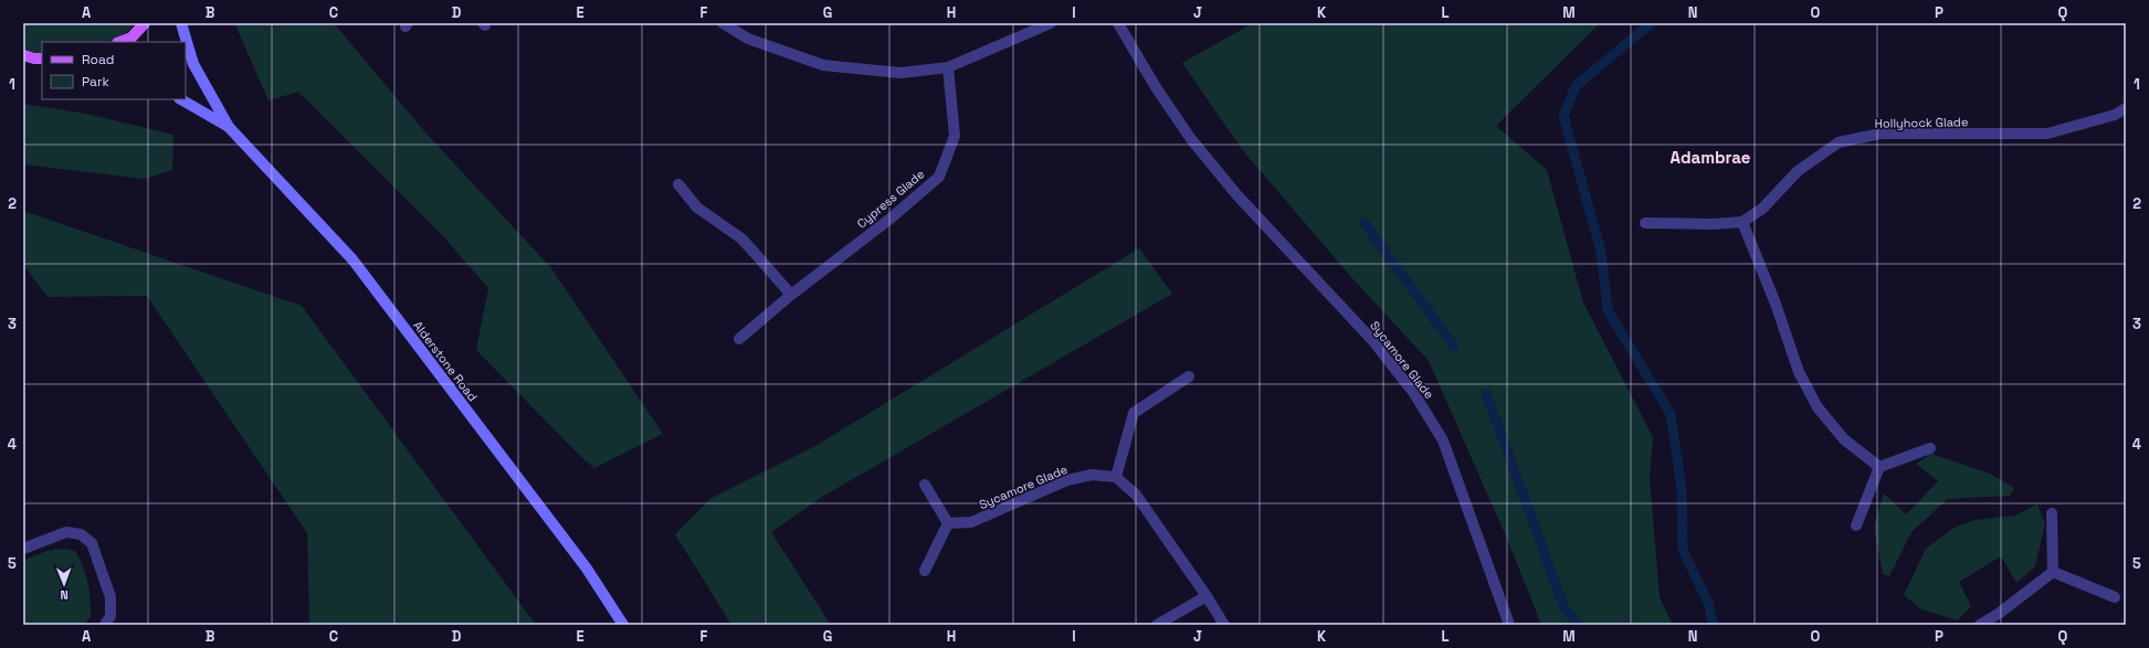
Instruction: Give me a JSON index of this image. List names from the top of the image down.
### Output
{
  "streets": {
    "street": [
      "Hollyhock Glade",
      "Cypress Glade",
      "Sycamore Glade",
      "Alderstone Road"
    ]
  },
  "districts": ["Adambrae"],
  "legend": ["Road", "Park"],
  "north": "bottom",
  "grid": {
    "columns": [
      "A",
      "B",
      "C",
      "D",
      "E",
      "F",
      "G",
      "H",
      "I",
      "J",
      "K",
      "L",
      "M",
      "N",
      "O",
      "P",
      "Q"
    ],
    "rows": [
      "1",
      "2",
      "3",
      "4",
      "5"
    ]
  }
}
